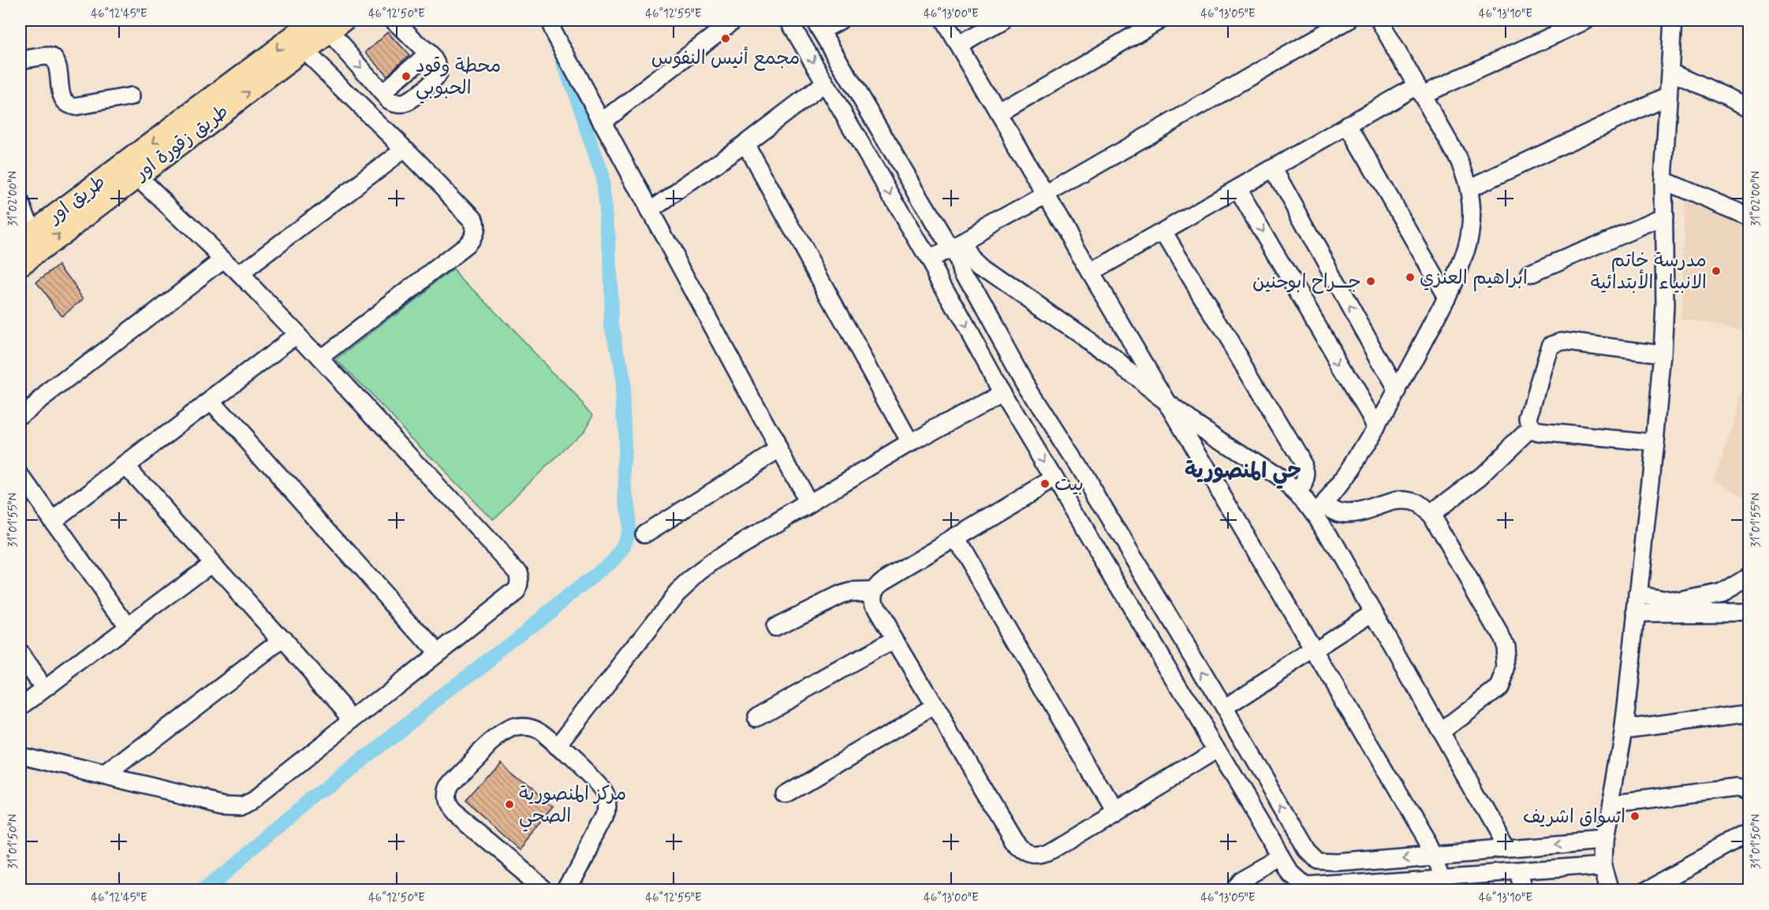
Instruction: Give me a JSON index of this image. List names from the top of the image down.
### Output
{
  "streets": {
    "main road": ["طريق زقورة اور", "طريق اور"]
  },
  "crossings": [
    ["طريق زقورة اور", "طريق اور"]
  ],
  "one_way": ["طريق زقورة اور", "طريق اور"],
  "districts": ["حي المنصورية"],
  "places": [
    "مجمع أنيس النفوس",
    "محطة وقود الحبوبي",
    "مدرسة خاتم الانبياء الأبتدائية",
    "ابراهيم العنزي",
    "جـــراح ابوحنين",
    "بيت",
    "مركز المنصورية الصحي",
    "اسواق اشريف"
  ],
  "coordinates": [
    "46°12'45\"E",
    "46°12'50\"E",
    "46°12'55\"E",
    "46°13'00\"E",
    "46°13'05\"E",
    "46°13'10\"E",
    "31°02'00\"N",
    "31°01'55\"N",
    "31°01'50\"N"
  ]
}
